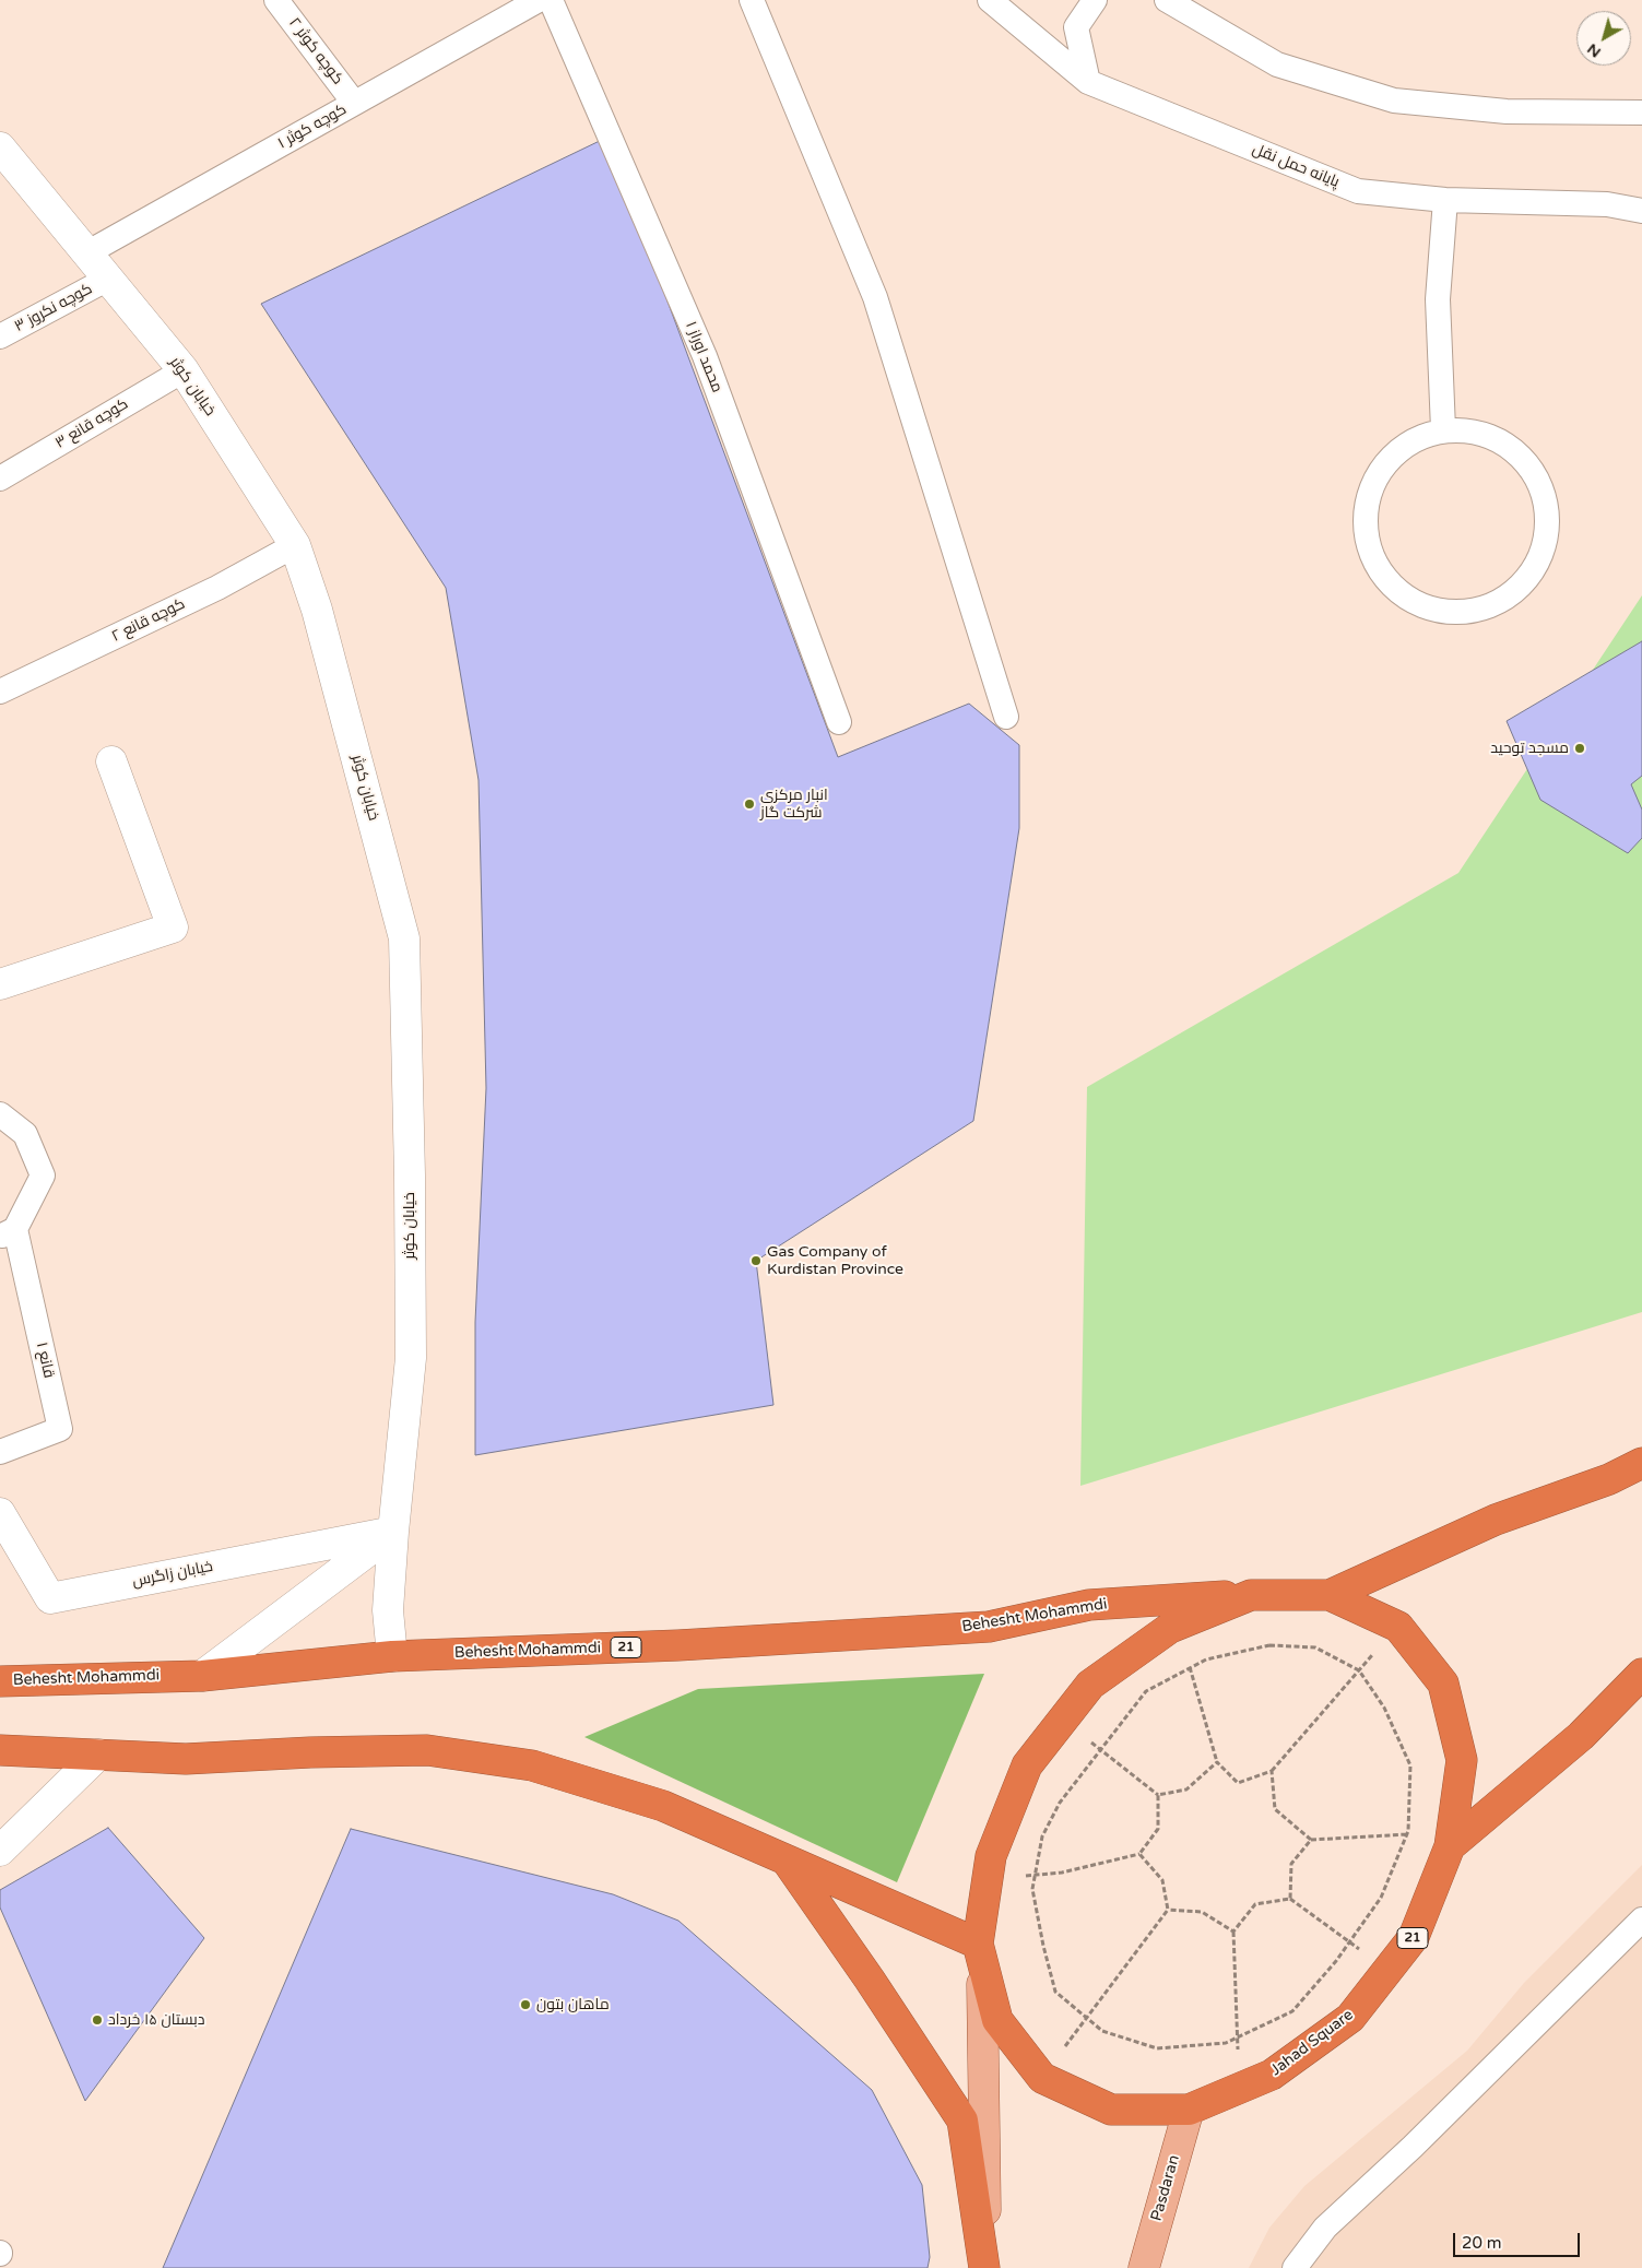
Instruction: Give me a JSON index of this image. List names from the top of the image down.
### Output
{
  "streets": {
    "highway": ["Behesht Mohammdi", "21", "Jahad Square"],
    "main road": ["Pasdaran"],
    "street": ["خیابان کوثر", "خیابان زاگرس"],
    "lane": [
      "کوچه کوثر ۲",
      "کوچه کوثر ۱",
      "پایانه حمل نقل",
      "کوچه نکروز ۳",
      "محمد اوراز ۱",
      "کوچه قانع ۳",
      "کوچه قانع ۲",
      "قانع ۱"
    ]
  },
  "crossings": [
    ["کوچه کوثر ۲", "کوچه کوثر ۱"],
    ["کوچه کوثر ۱", "خیابان کوثر"],
    ["کوچه نکروز ۳", "خیابان کوثر"],
    ["خیابان کوثر", "کوچه قانع ۳"],
    ["خیابان کوثر", "کوچه قانع ۲"],
    ["خیابان کوثر", "خیابان زاگرس"],
    ["خیابان کوثر", "Behesht Mohammdi"],
    ["Behesht Mohammdi", "Jahad Square"],
    ["21", "Jahad Square"],
    ["Jahad Square", "Pasdaran"]
  ],
  "places": [
    "مسجد توحید",
    "انبار مرکزی شرکت گاز",
    "Gas Company of Kurdistan Province",
    "ماهان بتون",
    "دبستان ۱۵ خرداد"
  ],
  "scale_bar": "20 m",
  "north": "bottom left"
}
